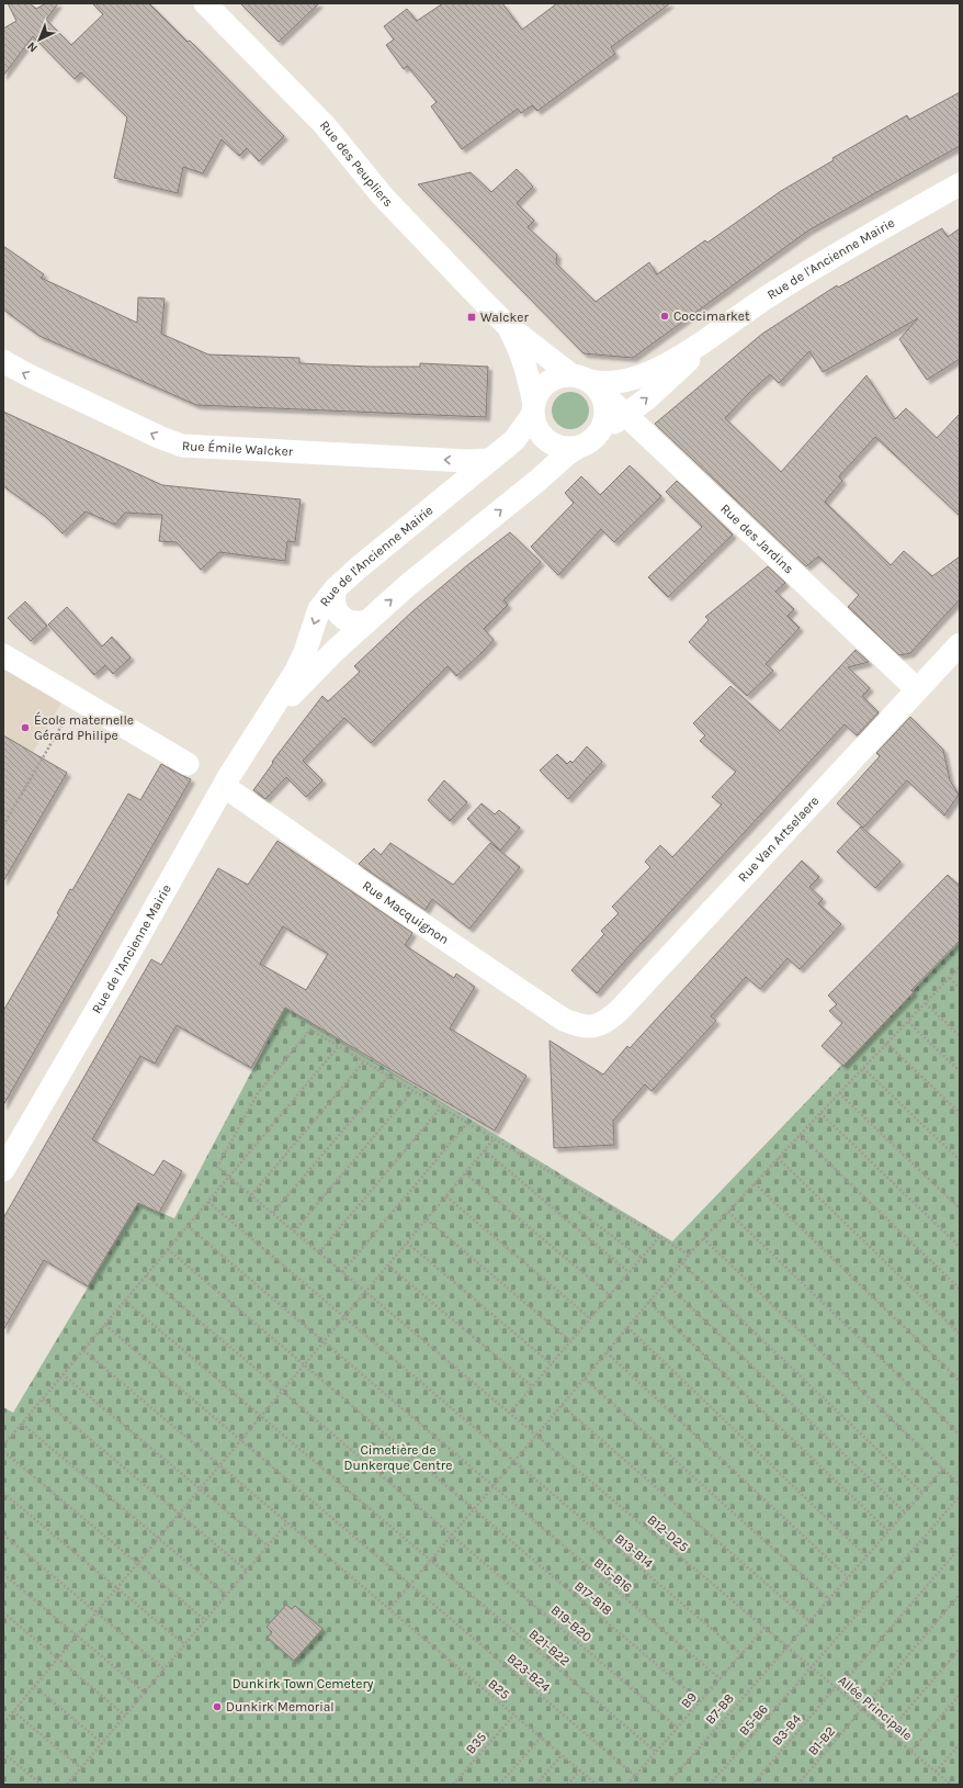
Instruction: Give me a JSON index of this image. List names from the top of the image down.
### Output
{
  "streets": {
    "street": [
      "Rue des Peupliers",
      "Rue de l'Ancienne Mairie",
      "Rue Émile Walcker",
      "Rue des Jardins",
      "Rue Van Artselaere",
      "Rue Macquignon"
    ],
    "path": [
      "B12-D25",
      "B13-B14",
      "B15-B16",
      "B17-B18",
      "B19-B20",
      "B21-B22",
      "B23-B24",
      "B25",
      "B9",
      "Allée Principale",
      "B7-B8",
      "B5-B6",
      "B3-B4",
      "B1-B2",
      "B35"
    ]
  },
  "crossings": [
    ["Rue des Peupliers", "Rue de l'Ancienne Mairie"],
    ["Rue des Peupliers", "Rue des Jardins"],
    ["Rue de l'Ancienne Mairie", "Rue Émile Walcker"],
    ["Rue de l'Ancienne Mairie", "Rue des Jardins"],
    ["Rue de l'Ancienne Mairie", "Rue Macquignon"],
    ["Rue des Jardins", "Rue Van Artselaere"],
    ["Rue Van Artselaere", "Rue Macquignon"],
    ["B12-D25", "B9"],
    ["B12-D25", "Allée Principale"],
    ["B12-D25", "B7-B8"],
    ["B13-B14", "B9"],
    ["B15-B16", "B9"],
    ["B17-B18", "B9"],
    ["B19-B20", "B9"],
    ["B21-B22", "B9"],
    ["B23-B24", "B9"],
    ["B25", "B35"],
    ["Allée Principale", "B7-B8"],
    ["Allée Principale", "B5-B6"],
    ["Allée Principale", "B3-B4"],
    ["Allée Principale", "B1-B2"]
  ],
  "one_way": ["Rue Émile Walcker"],
  "parks": ["Cimetière de Dunkerque Centre", "Dunkirk Town Cemetery"],
  "places": {
    "other": ["Coccimarket", "École maternelle Gérard Philipe", "Dunkirk Memorial"],
    "transit": ["Walcker"]
  },
  "north": "bottom left"
}
